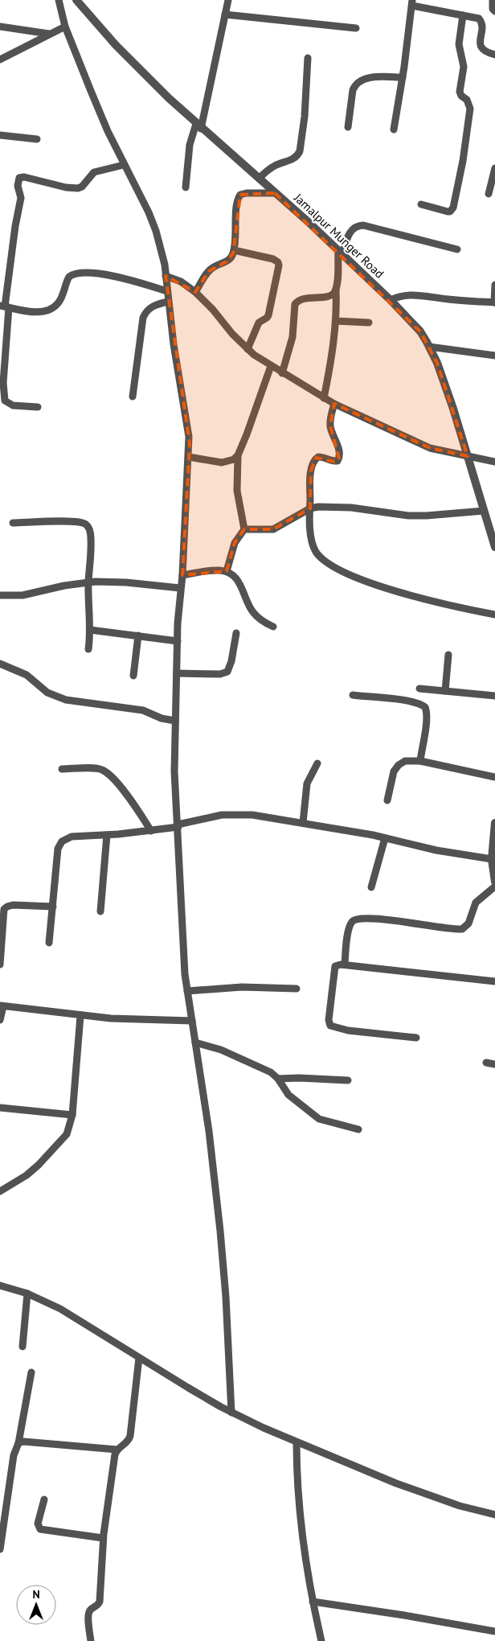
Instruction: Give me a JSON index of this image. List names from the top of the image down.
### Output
{
  "streets": {
    "street": ["Jamalpur Munger Road"]
  },
  "north": "top"
}
